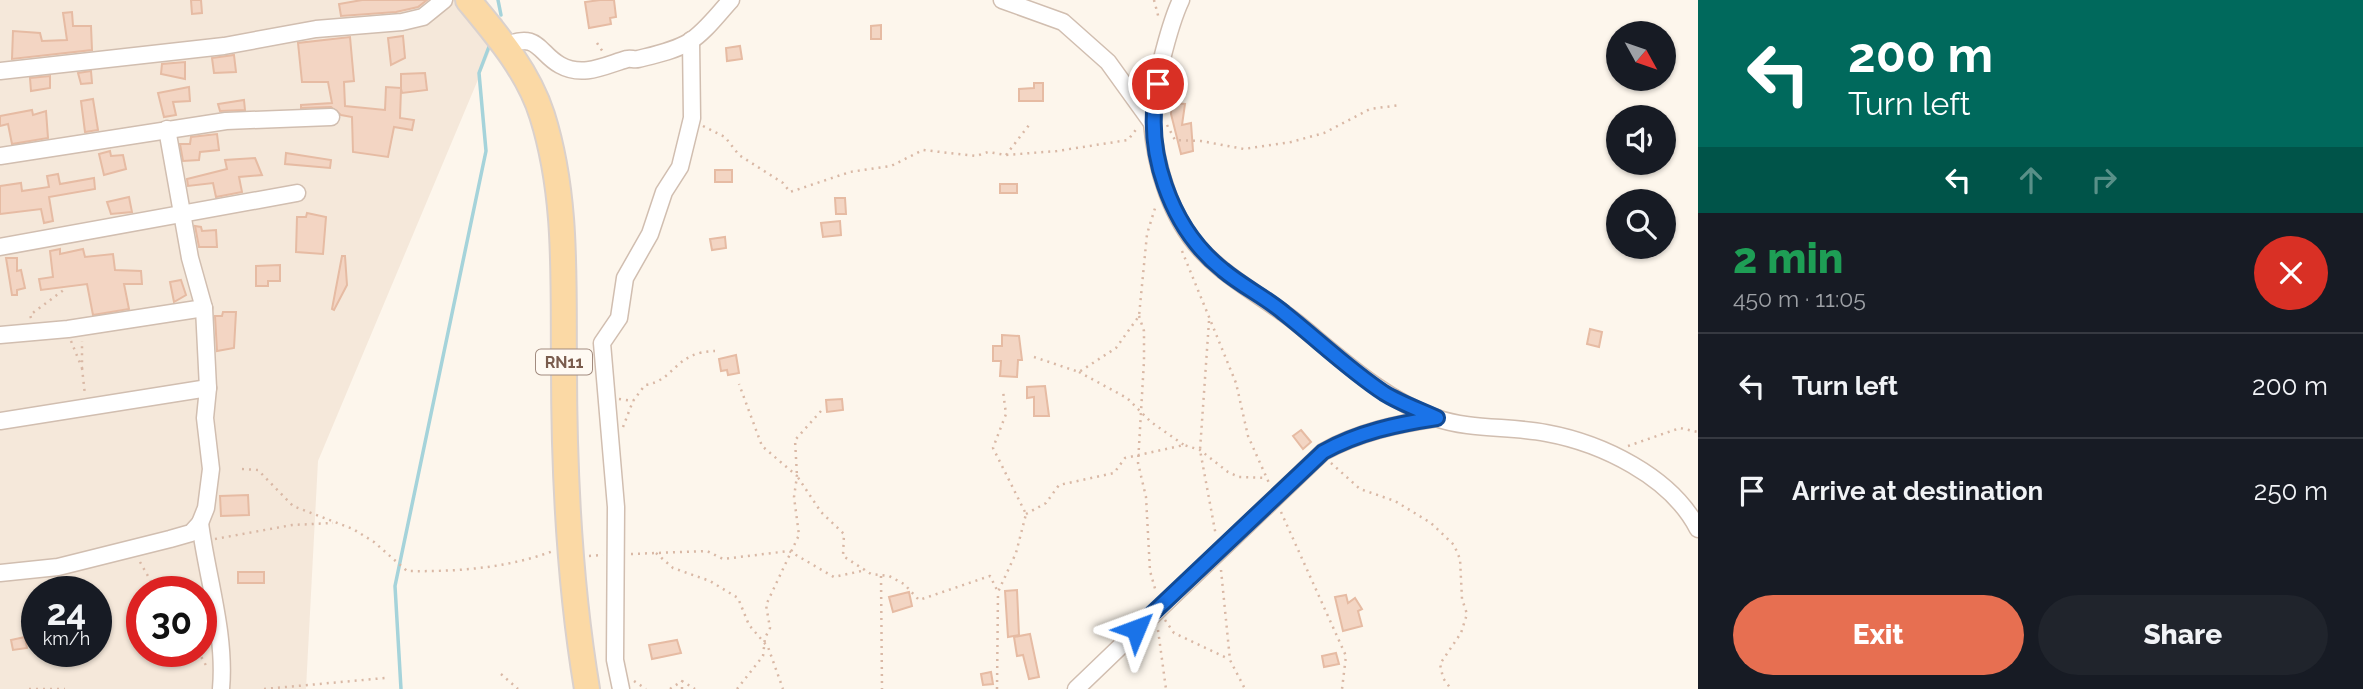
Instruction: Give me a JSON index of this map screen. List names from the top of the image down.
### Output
{
  "streets": {
    "main road": ["RN11"]
  },
  "north": "bottom right",
  "page": {
    "turn": ["200 m", "Turn left"],
    "heading": ["2 min", "450 m · 11:05"],
    "list": [
      {
        "name": "Turn left",
        "value": "200 m"
      },
      {
        "name": "Arrive at destination",
        "value": "250 m"
      }
    ],
    "speed": "24 km/h",
    "limit": "30",
    "buttons": ["Exit", "Share"]
  }
}
